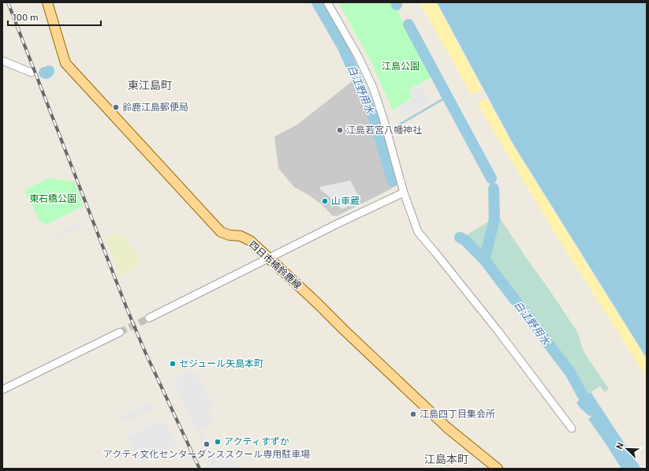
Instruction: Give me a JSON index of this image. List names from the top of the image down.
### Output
{
  "streets": {
    "main road": ["四日市楠鈴鹿線"]
  },
  "districts": ["東江島町", "江島本町"],
  "water": ["白江野用水"],
  "parks": ["江島公園", "東石橋公園"],
  "places": [
    "鈴鹿江島郵便局",
    "江島若宮八幡神社",
    "山車蔵",
    "セジュール矢島本町",
    "江島四丁目集会所",
    "アクティすずか",
    "アクティ文化センターダンススクール専用駐車場"
  ],
  "scale_bar": "100 m",
  "north": "top left"
}
